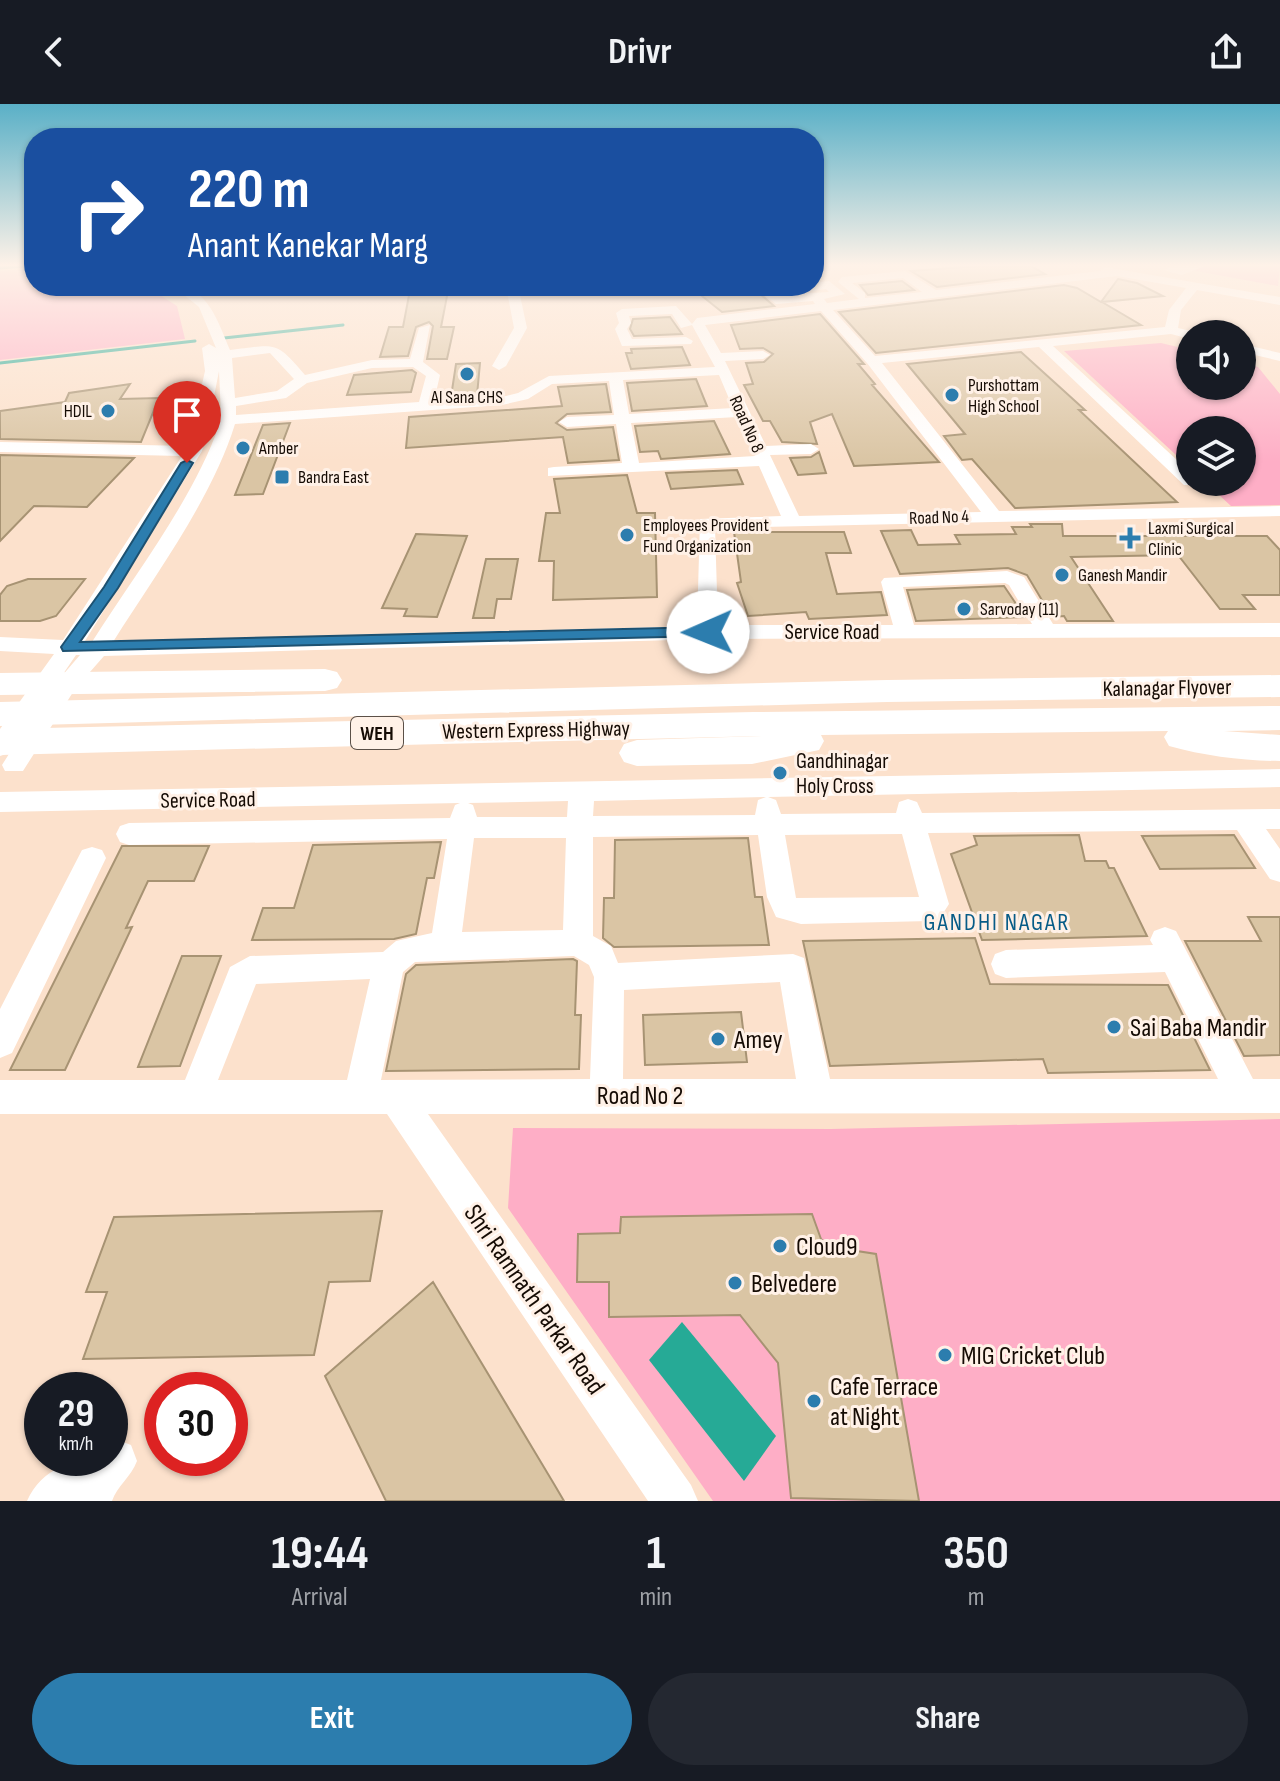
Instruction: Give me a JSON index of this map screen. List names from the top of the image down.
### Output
{
  "streets": {
    "highway": ["Kalanagar Flyover", "Western Express Highway", "WEH"],
    "street": [
      "Road No 8",
      "Road No 4",
      "Service Road",
      "Road No 2",
      "Shri Ramnath Parkar Road"
    ]
  },
  "crossings": [
    ["Road No 8", "Road No 4"],
    ["Road No 4", "Service Road"],
    ["Kalanagar Flyover", "Western Express Highway"],
    ["Road No 2", "Shri Ramnath Parkar Road"]
  ],
  "districts": ["GANDHI NAGAR"],
  "places": {
    "other": [
      "Al Sana CHS",
      "Purshottam High School",
      "HDIL",
      "Amber",
      "Employees Provident Fund Organization",
      "Ganesh Mandir",
      "Sarvoday (11)",
      "Gandhinagar Holy Cross",
      "Sai Baba Mandir",
      "Amey",
      "Cloud9",
      "Belvedere",
      "MIG Cricket Club",
      "Cafe Terrace at Night"
    ],
    "transit": ["Bandra East"],
    "health": ["Laxmi Surgical Clinic"]
  },
  "page": {
    "header": "Drivr",
    "turn": ["220 m", "Anant Kanekar Marg"],
    "speed": "29 km/h",
    "limit": "30",
    "eta": [
      "19:44",
      "Arrival",
      "1",
      "min",
      "350",
      "m"
    ],
    "buttons": ["Exit", "Share"]
  }
}
